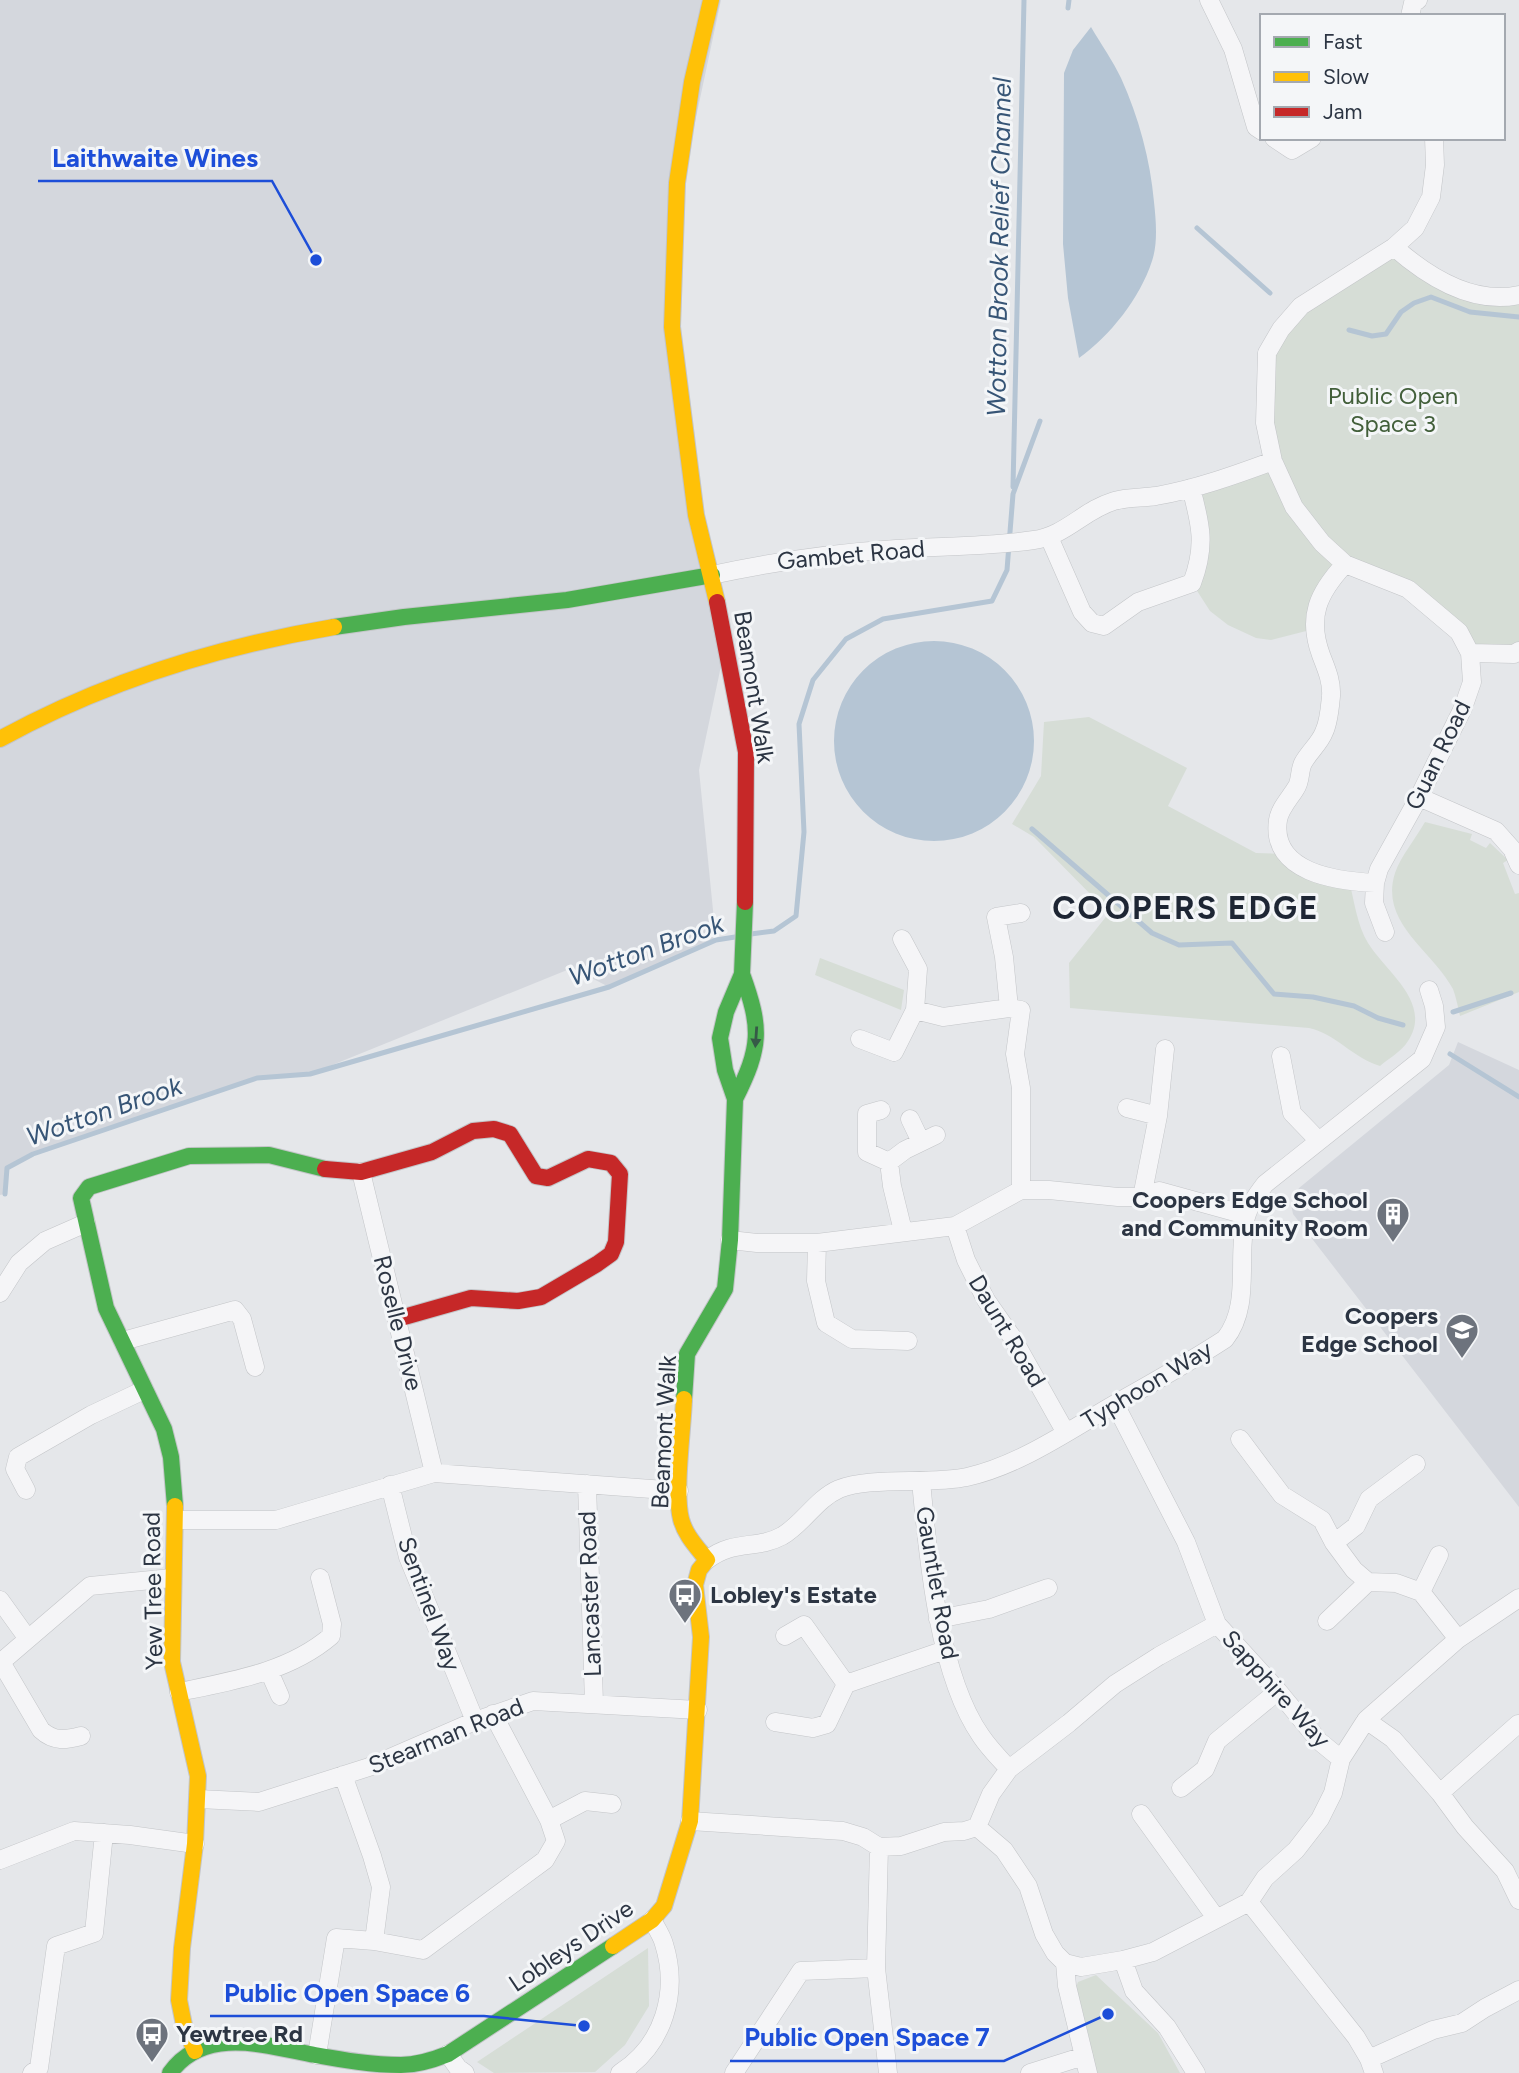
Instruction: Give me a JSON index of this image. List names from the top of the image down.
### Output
{
  "streets": {
    "street": [
      "Gambet Road",
      "Beamont Walk",
      "Guan Road",
      "Roselle Drive",
      "Daunt Road",
      "Typhoon Way",
      "Gauntlet Road",
      "Yew Tree Road",
      "Lancaster Road",
      "Sentinel Way",
      "Sapphire Way",
      "Stearman Road",
      "Lobleys Drive"
    ]
  },
  "crossings": [
    ["Gambet Road", "Beamont Walk"],
    ["Beamont Walk", "Typhoon Way"],
    ["Beamont Walk", "Lancaster Road"],
    ["Beamont Walk", "Lobleys Drive"],
    ["Roselle Drive", "Yew Tree Road"],
    ["Roselle Drive", "Lancaster Road"],
    ["Daunt Road", "Typhoon Way"],
    ["Typhoon Way", "Gauntlet Road"],
    ["Typhoon Way", "Sapphire Way"],
    ["Typhoon Way", "Lobleys Drive"],
    ["Yew Tree Road", "Lancaster Road"],
    ["Yew Tree Road", "Stearman Road"],
    ["Yew Tree Road", "Lobleys Drive"],
    ["Lancaster Road", "Sentinel Way"],
    ["Lancaster Road", "Stearman Road"],
    ["Sentinel Way", "Stearman Road"],
    ["Stearman Road", "Lobleys Drive"]
  ],
  "districts": ["COOPERS EDGE"],
  "water": ["Wotton Brook Relief Channel", "Wotton Brook"],
  "parks": ["Public Open Space 3"],
  "places": {
    "other": ["Laithwaite Wines", "Public Open Space 7", "Public Open Space 6"],
    "building": ["Coopers Edge School and Community Room"],
    "school or university": ["Coopers Edge School"],
    "bus stop": ["Lobley's Estate", "Yewtree Rd"]
  },
  "legend": ["Fast", "Slow", "Jam"]
}
